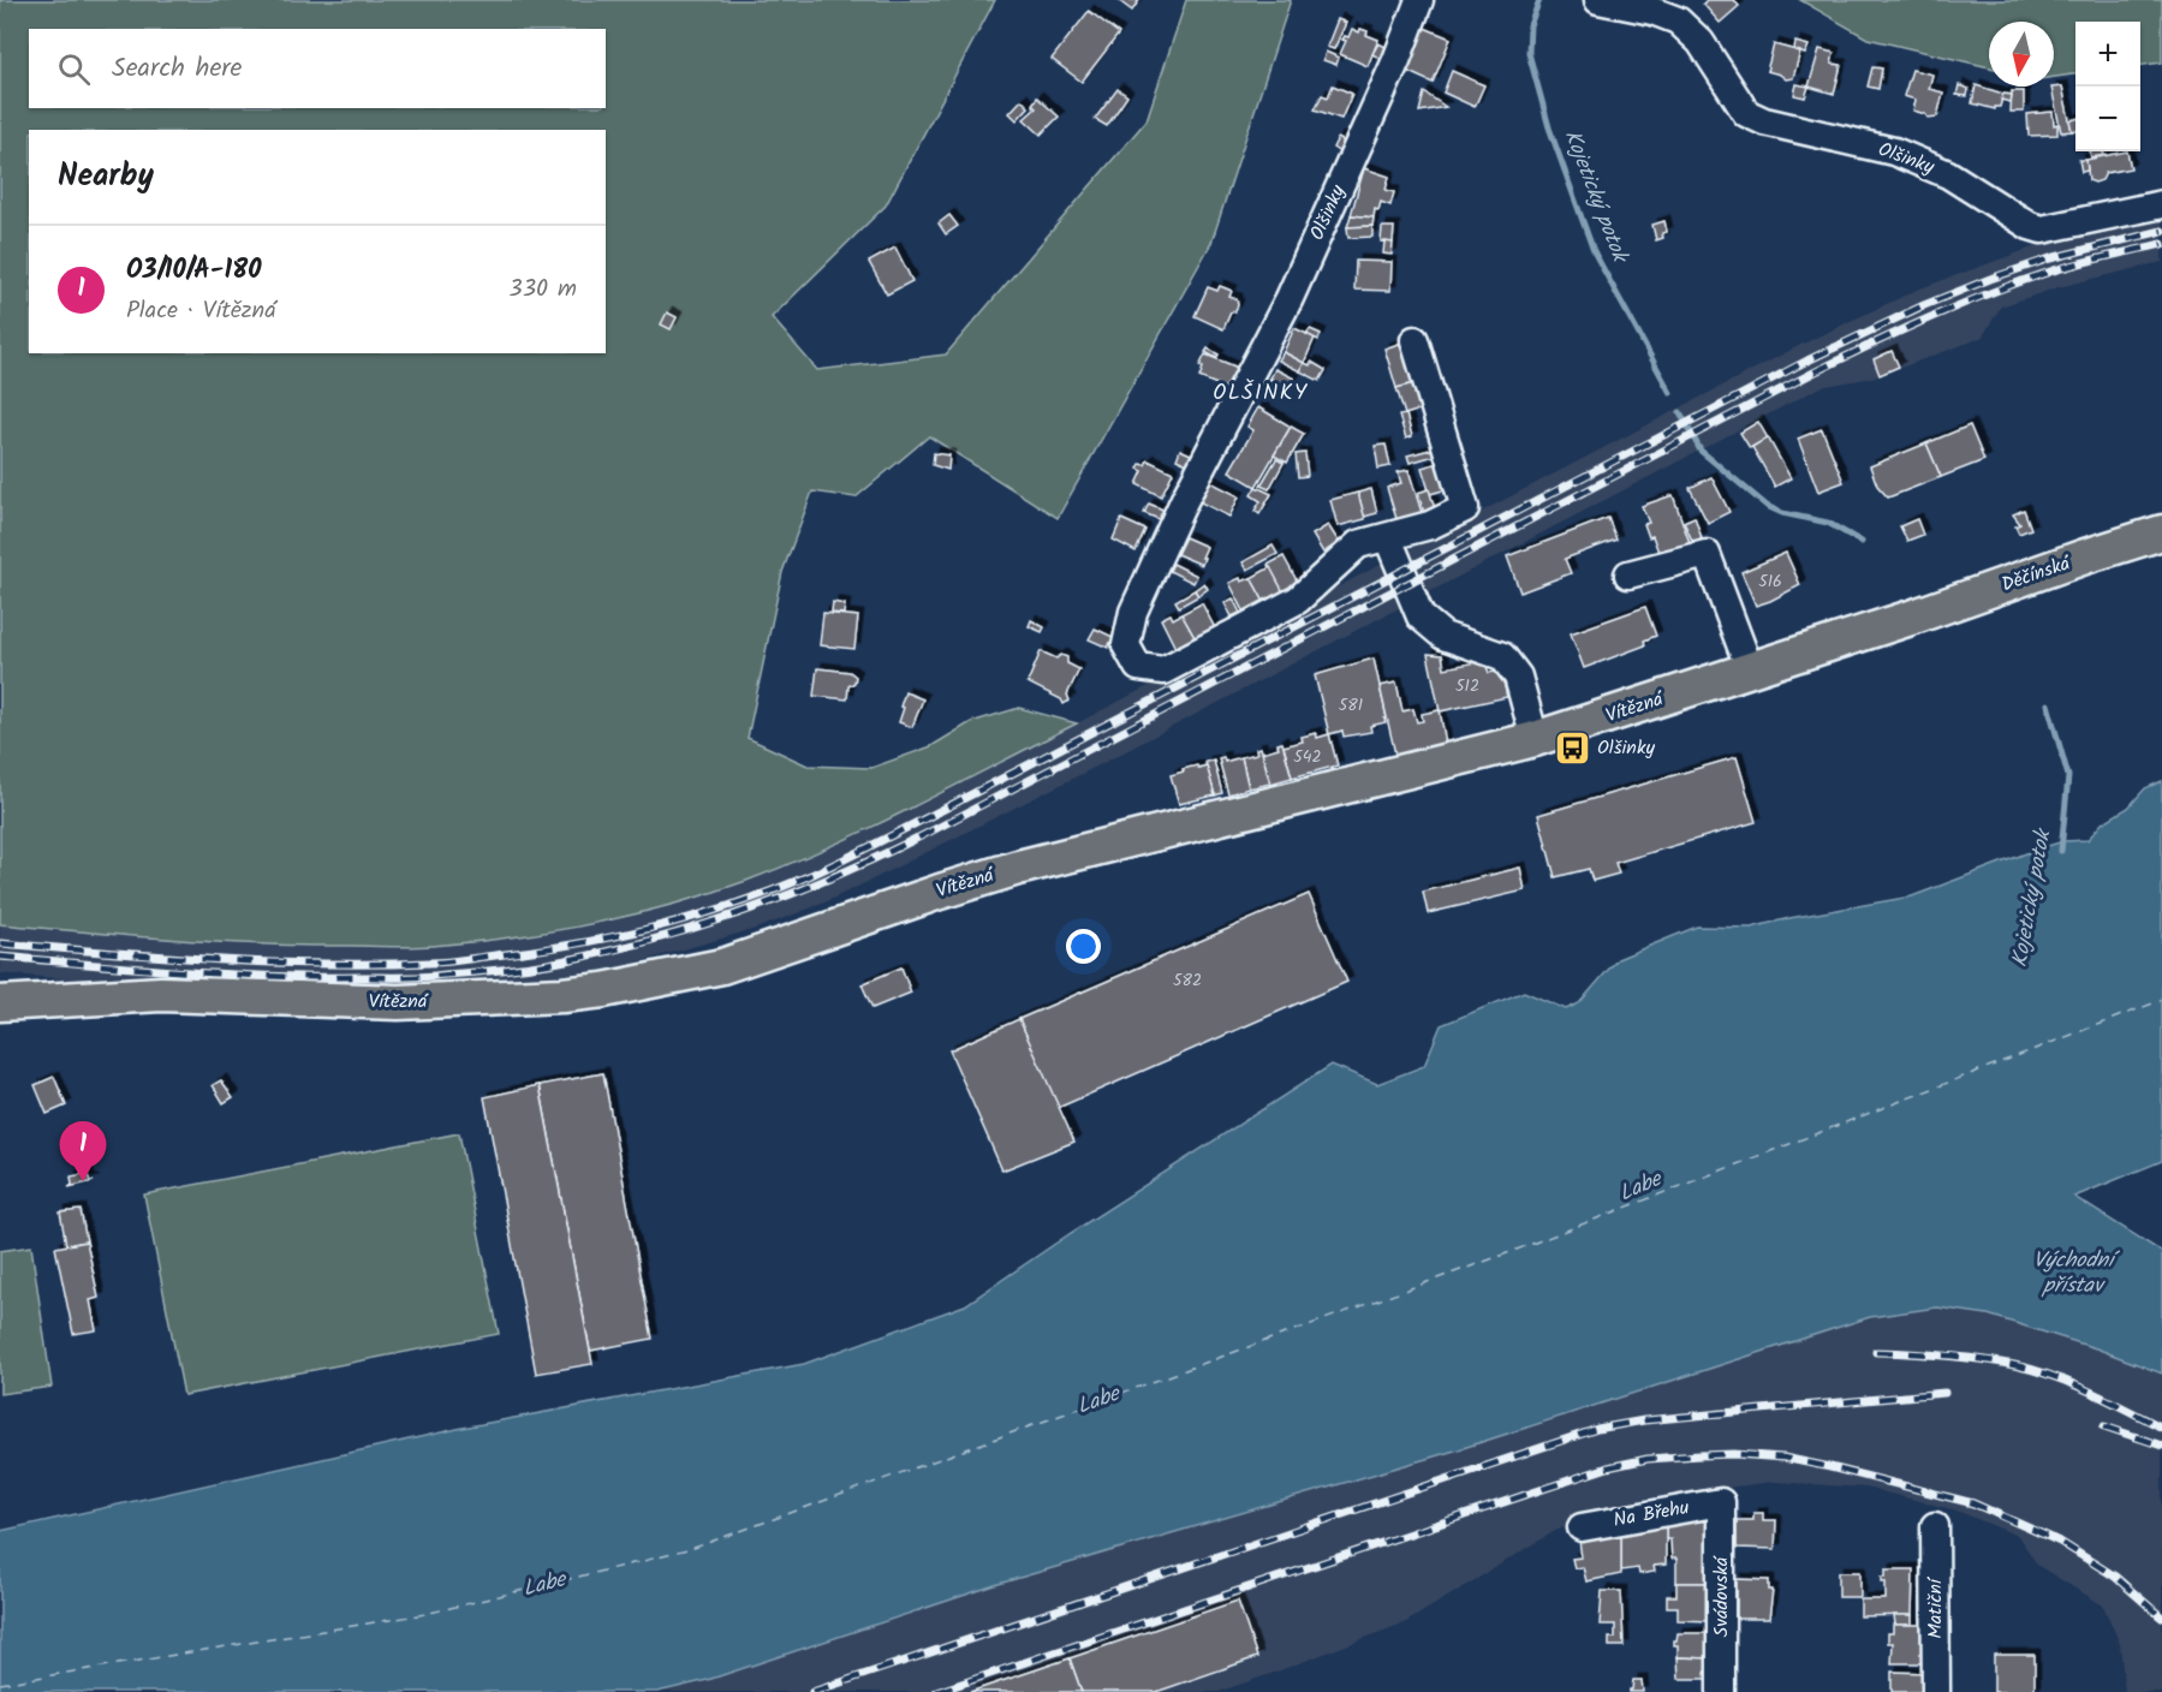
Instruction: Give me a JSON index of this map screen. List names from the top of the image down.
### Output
{
  "streets": {
    "main road": ["Děčínská", "Vítězná"],
    "street": [
      "Olšinky",
      "Na Břehu",
      "Svádovská",
      "Matiční"
    ]
  },
  "crossings": [
    ["Děčínská", "Vítězná"],
    ["Na Břehu", "Svádovská"]
  ],
  "districts": ["OLŠINKY"],
  "water": ["Kojetický potok", "Labe", "Východní přístav"],
  "places": {
    "bus stop": ["Olšinky"]
  },
  "house_numbers": [
    "516",
    "512",
    "581",
    "542",
    "582"
  ],
  "north": "bottom",
  "page": {
    "map_buttons": ["+", "−"],
    "search": "Search here",
    "heading": "Nearby",
    "list": [
      {
        "mark": "1",
        "name": "O3/10/A-180",
        "note": "Place · Vítězná",
        "value": "330 m"
      }
    ],
    "pins": "1"
  }
}
